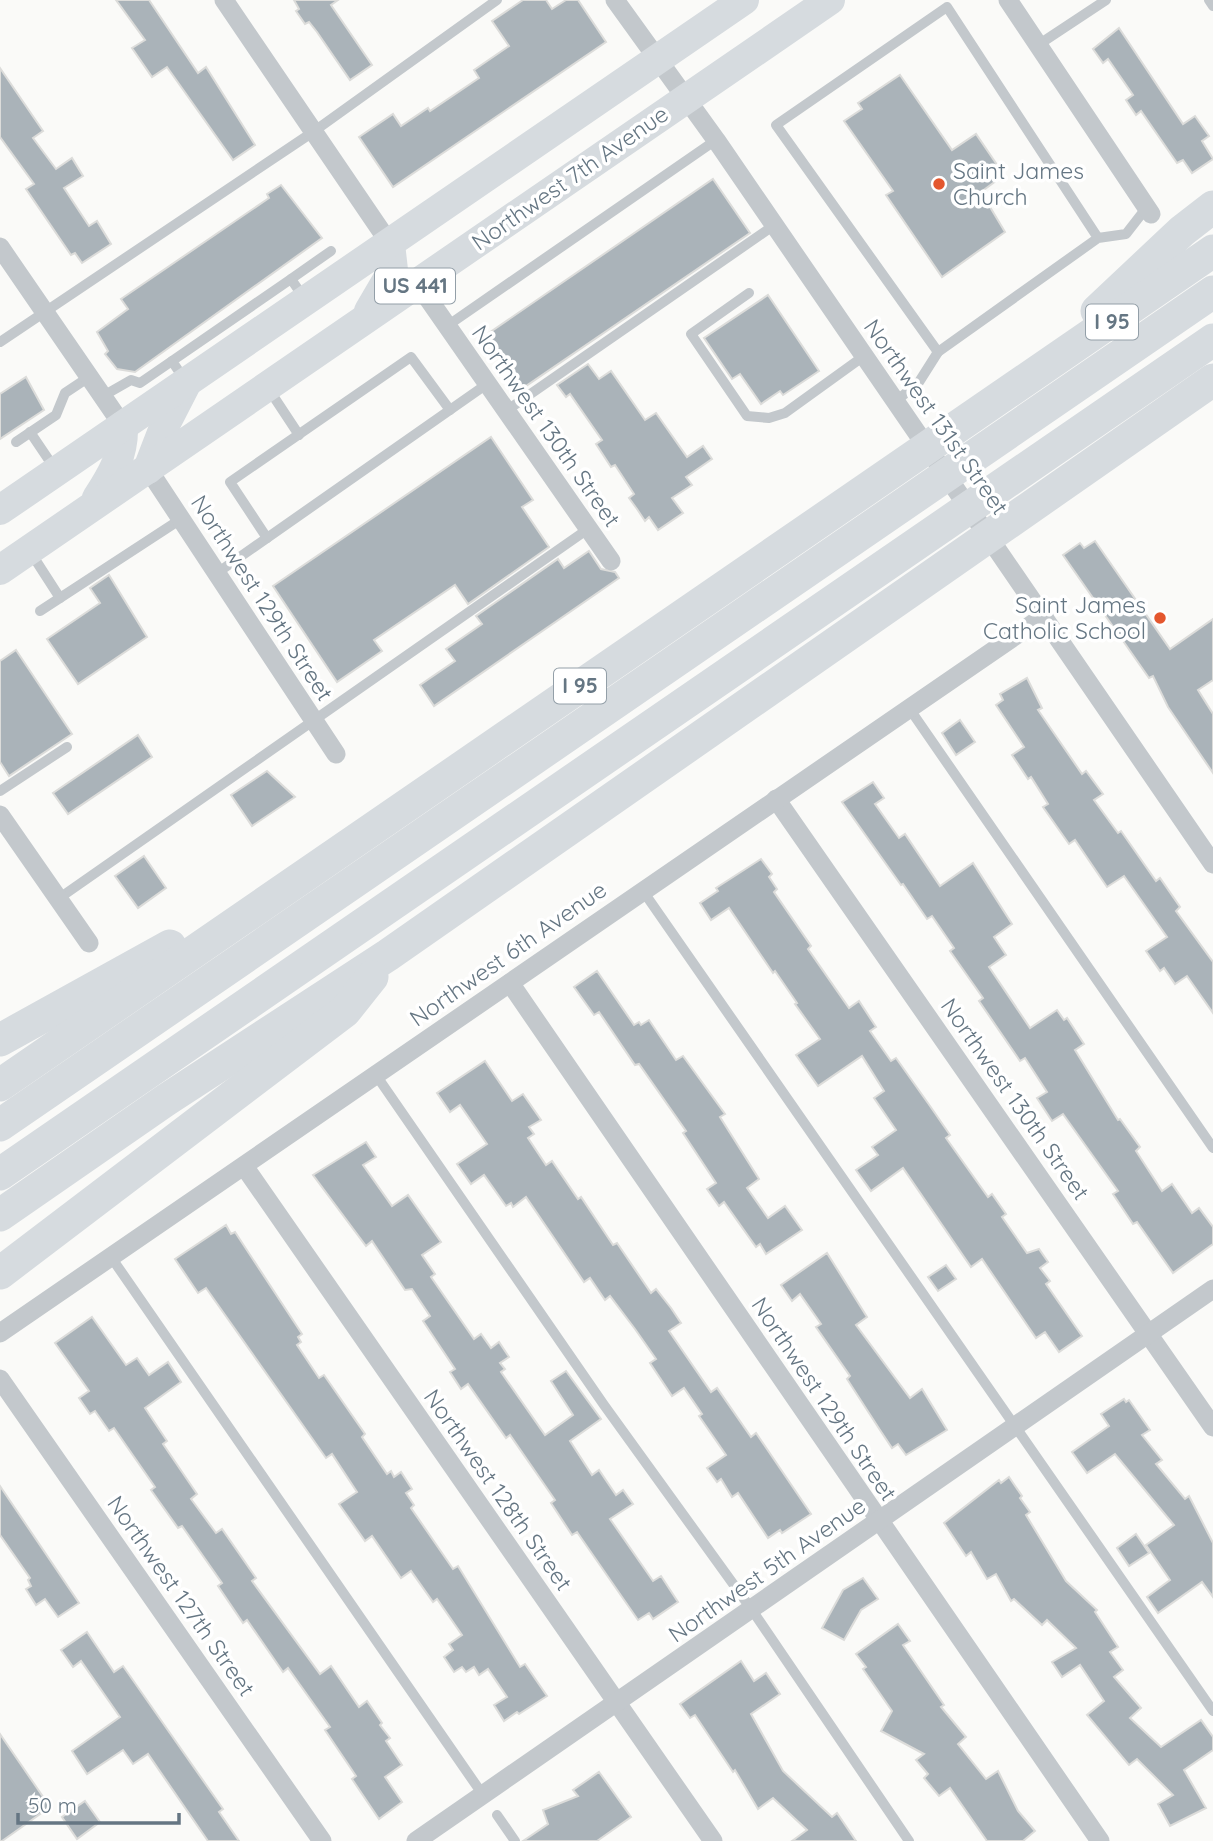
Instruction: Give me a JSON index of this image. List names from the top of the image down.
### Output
{
  "streets": {
    "highway": ["I 95"],
    "main road": ["Northwest 7th Avenue", "US 441"],
    "street": [
      "Northwest 131st Street",
      "Northwest 130th Street",
      "Northwest 129th Street",
      "Northwest 6th Avenue",
      "Northwest 128th Street",
      "Northwest 5th Avenue",
      "Northwest 127th Street"
    ]
  },
  "crossings": [
    ["Northwest 7th Avenue", "Northwest 131st Street"],
    ["Northwest 7th Avenue", "Northwest 130th Street"],
    ["Northwest 7th Avenue", "Northwest 129th Street"],
    ["Northwest 131st Street", "Northwest 6th Avenue"],
    ["Northwest 130th Street", "Northwest 6th Avenue"],
    ["Northwest 130th Street", "Northwest 5th Avenue"],
    ["Northwest 129th Street", "Northwest 6th Avenue"],
    ["Northwest 129th Street", "Northwest 5th Avenue"],
    ["Northwest 6th Avenue", "Northwest 128th Street"],
    ["Northwest 128th Street", "Northwest 5th Avenue"]
  ],
  "places": ["Saint James Church", "Saint James Catholic School"],
  "scale_bar": "50 m"
}
